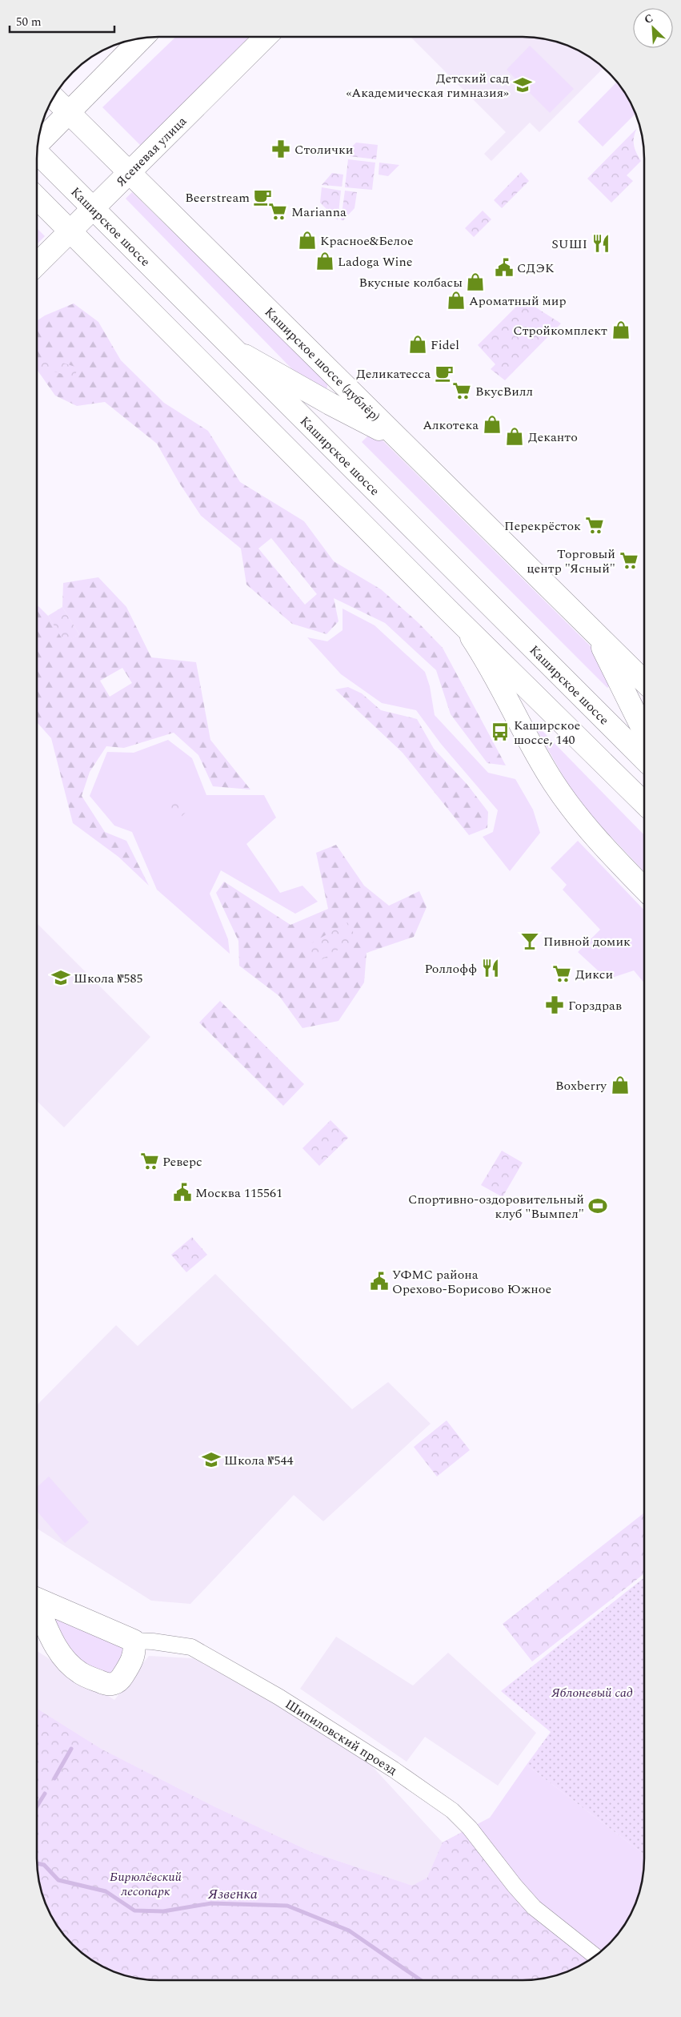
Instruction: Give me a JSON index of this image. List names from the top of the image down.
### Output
{
  "streets": {
    "main road": [
      "Ясеневая улица",
      "Каширское шоссе",
      "Каширское шоссе (дублёр)",
      "Шипиловский проезд"
    ]
  },
  "crossings": [
    ["Ясеневая улица", "Каширское шоссе"],
    ["Ясеневая улица", "Каширское шоссе (дублёр)"]
  ],
  "water": ["Язвенка"],
  "parks": ["Яблоневый сад", "Бирюлёвский лесопарк"],
  "places": {
    "school or university": ["Детский сад «Академическая гимназия»", "Школа №585", "Школа №544"],
    "pharmacy": ["Столички", "Горздрав"],
    "cafe": ["Beerstream", "Деликатесса"],
    "supermarket": [
      "Marianna",
      "ВкусВилл",
      "Перекрёсток",
      "Торговый центр \"Ясный\"",
      "Дикси",
      "Реверс"
    ],
    "shop": [
      "Красное&Белое",
      "Ladoga Wine",
      "Вкусные колбасы",
      "Ароматный мир",
      "Стройкомплект",
      "Fidel",
      "Алкотека",
      "Деканто",
      "Boxberry"
    ],
    "restaurant": ["SUШI", "Роллофф"],
    "public building": ["СДЭК", "Москва 115561", "УФМС района Орехово-Борисово Южное"],
    "bus stop": ["Каширское шоссе, 140"],
    "bar": ["Пивной домик"],
    "sports": ["Спортивно-оздоровительный клуб \"Вымпел\""]
  },
  "scale_bar": "50 m",
  "north": "top left"
}
